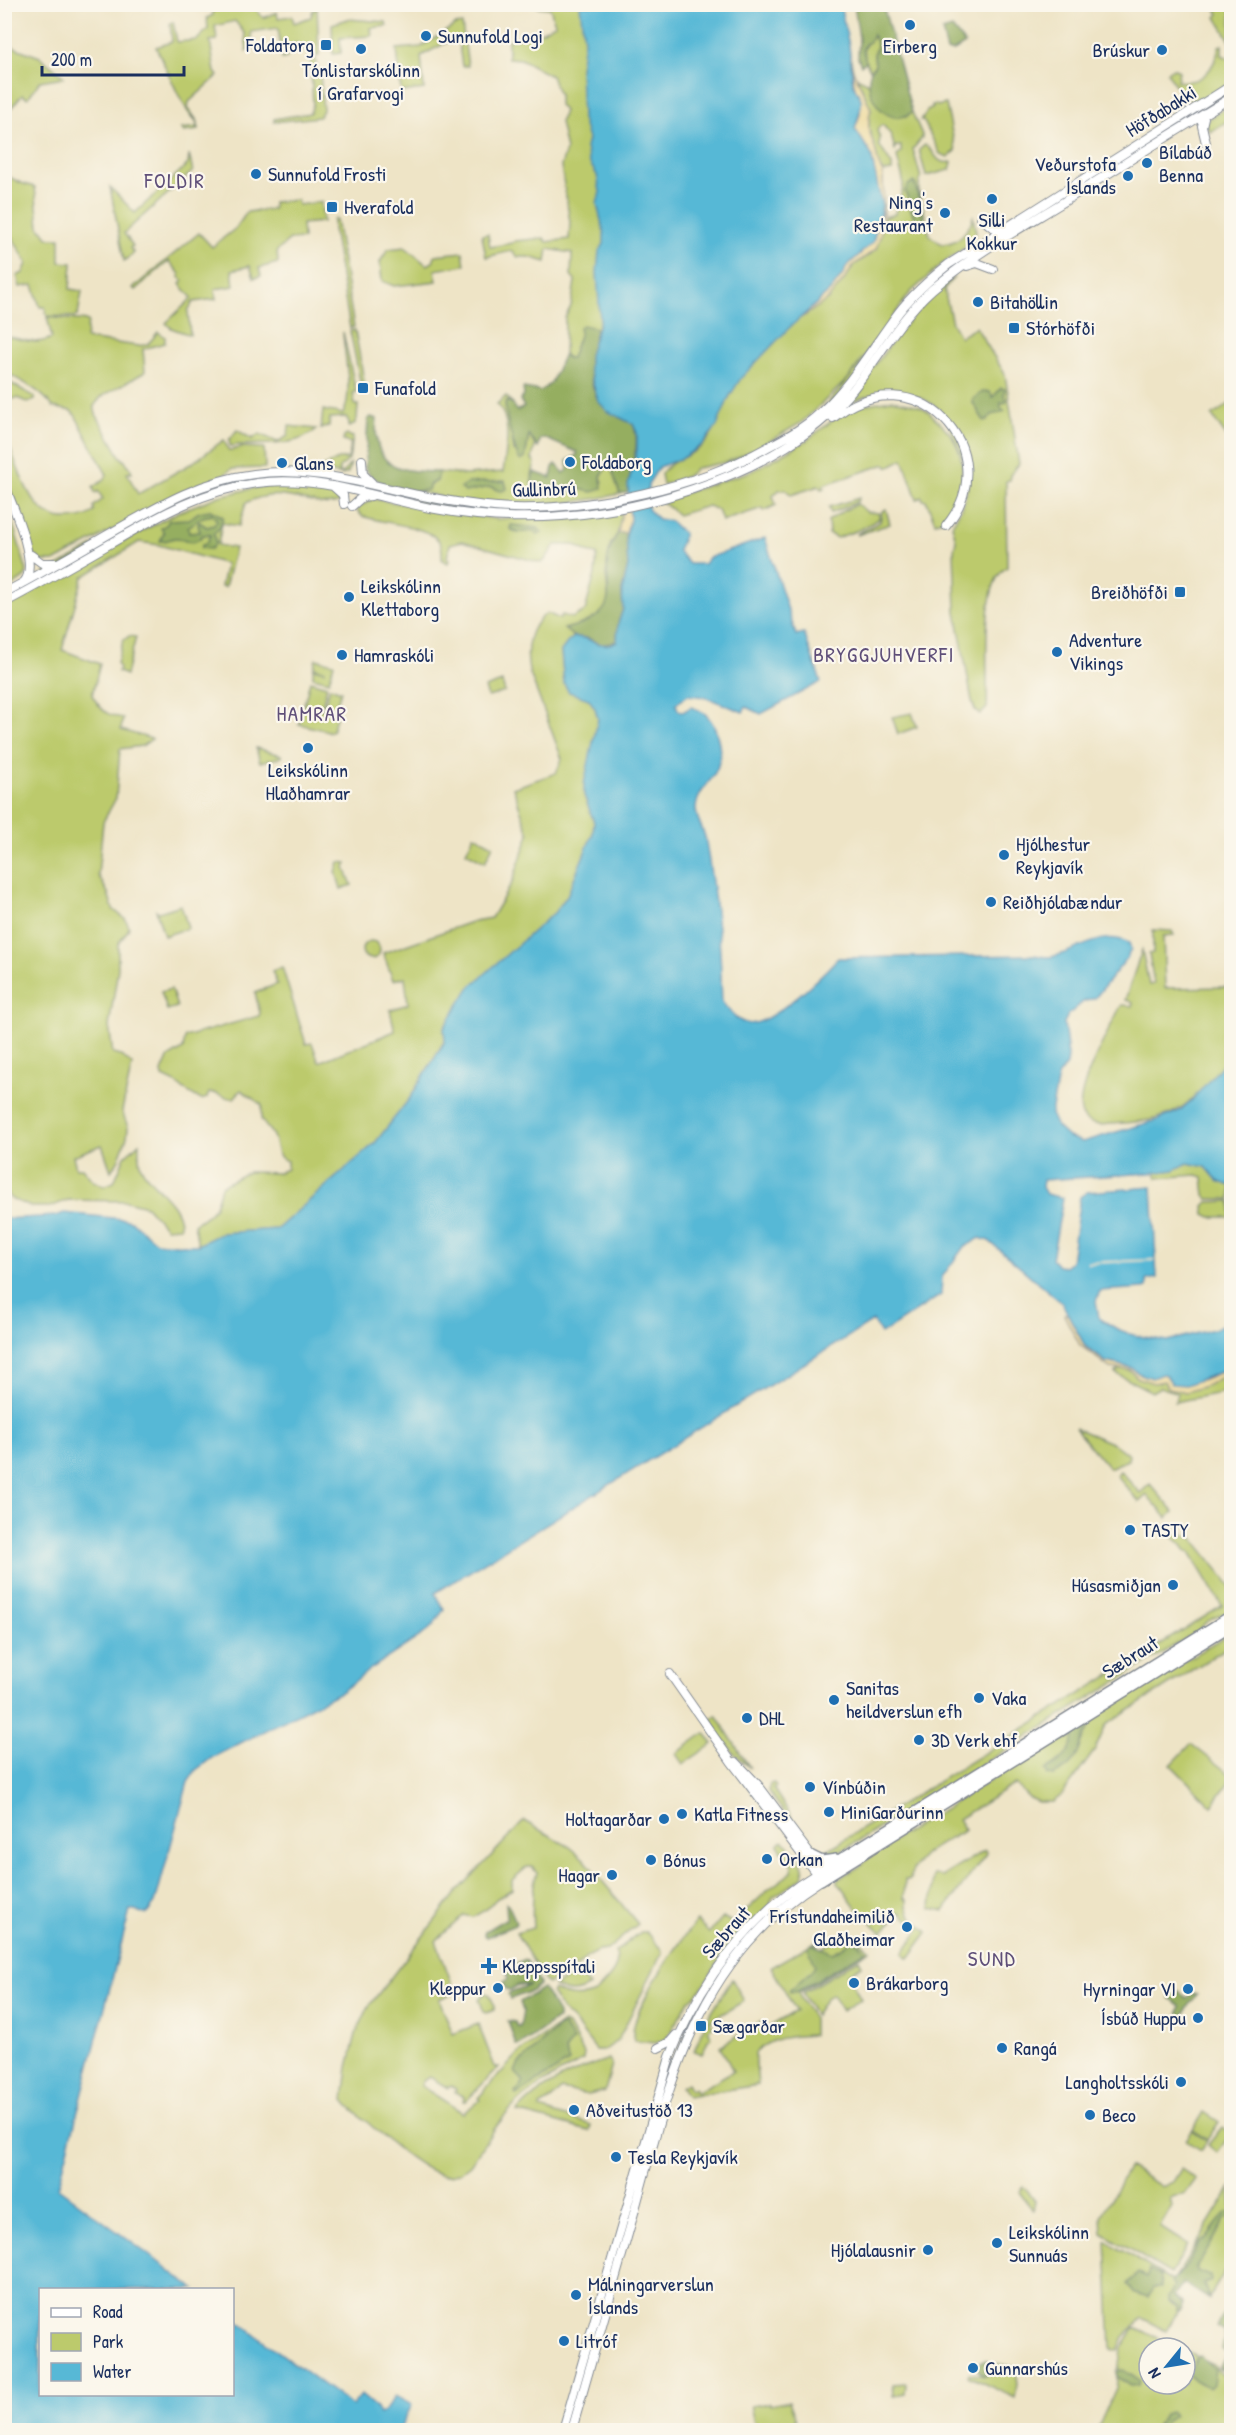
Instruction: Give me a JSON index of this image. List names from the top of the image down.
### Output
{
  "streets": {
    "highway": ["Sæbraut"],
    "main road": ["Höfðabakki", "Gullinbrú"]
  },
  "crossings": [
    ["Höfðabakki", "Gullinbrú"]
  ],
  "districts": [
    "FOLDIR",
    "BRYGGJUHVERFI",
    "HAMRAR",
    "SUND"
  ],
  "places": {
    "other": [
      "Eirberg",
      "Sunnufold Logi",
      "Tónlistarskólinn í Grafarvogi",
      "Brúskur",
      "Bílabúð Benna",
      "Sunnufold Frosti",
      "Veðurstofa Íslands",
      "Silli Kokkur",
      "Ning's Restaurant",
      "Bitahöllin",
      "Foldaborg",
      "Glans",
      "Leikskólinn Klettaborg",
      "Adventure Vikings",
      "Hamraskóli",
      "Leikskólinn Hlaðhamrar",
      "Hjólhestur Reykjavík",
      "Reiðhjólabændur",
      "TASTY",
      "Húsasmiðjan",
      "Vaka",
      "Sanitas heildverslun efh",
      "DHL",
      "3D Verk ehf",
      "Vínbúðin",
      "MiniGarðurinn",
      "Katla Fitness",
      "Holtagarðar",
      "Orkan",
      "Bónus",
      "Hagar",
      "Frístundaheimilið Glaðheimar",
      "Brákarborg",
      "Kleppur",
      "Hyrningar VI",
      "Ísbúð Huppu",
      "Rangá",
      "Langholtsskóli",
      "Aðveitustöð 13",
      "Beco",
      "Tesla Reykjavík",
      "Leikskólinn Sunnuás",
      "Hjólalausnir",
      "Málningarverslun Íslands",
      "Litróf",
      "Gunnarshús"
    ],
    "transit": [
      "Foldatorg",
      "Hverafold",
      "Stórhöfði",
      "Funafold",
      "Breiðhöfði",
      "Sægarðar"
    ],
    "health": ["Kleppsspítali"]
  },
  "legend": ["Road", "Park", "Water"],
  "scale_bar": "200 m",
  "north": "bottom left"
}
